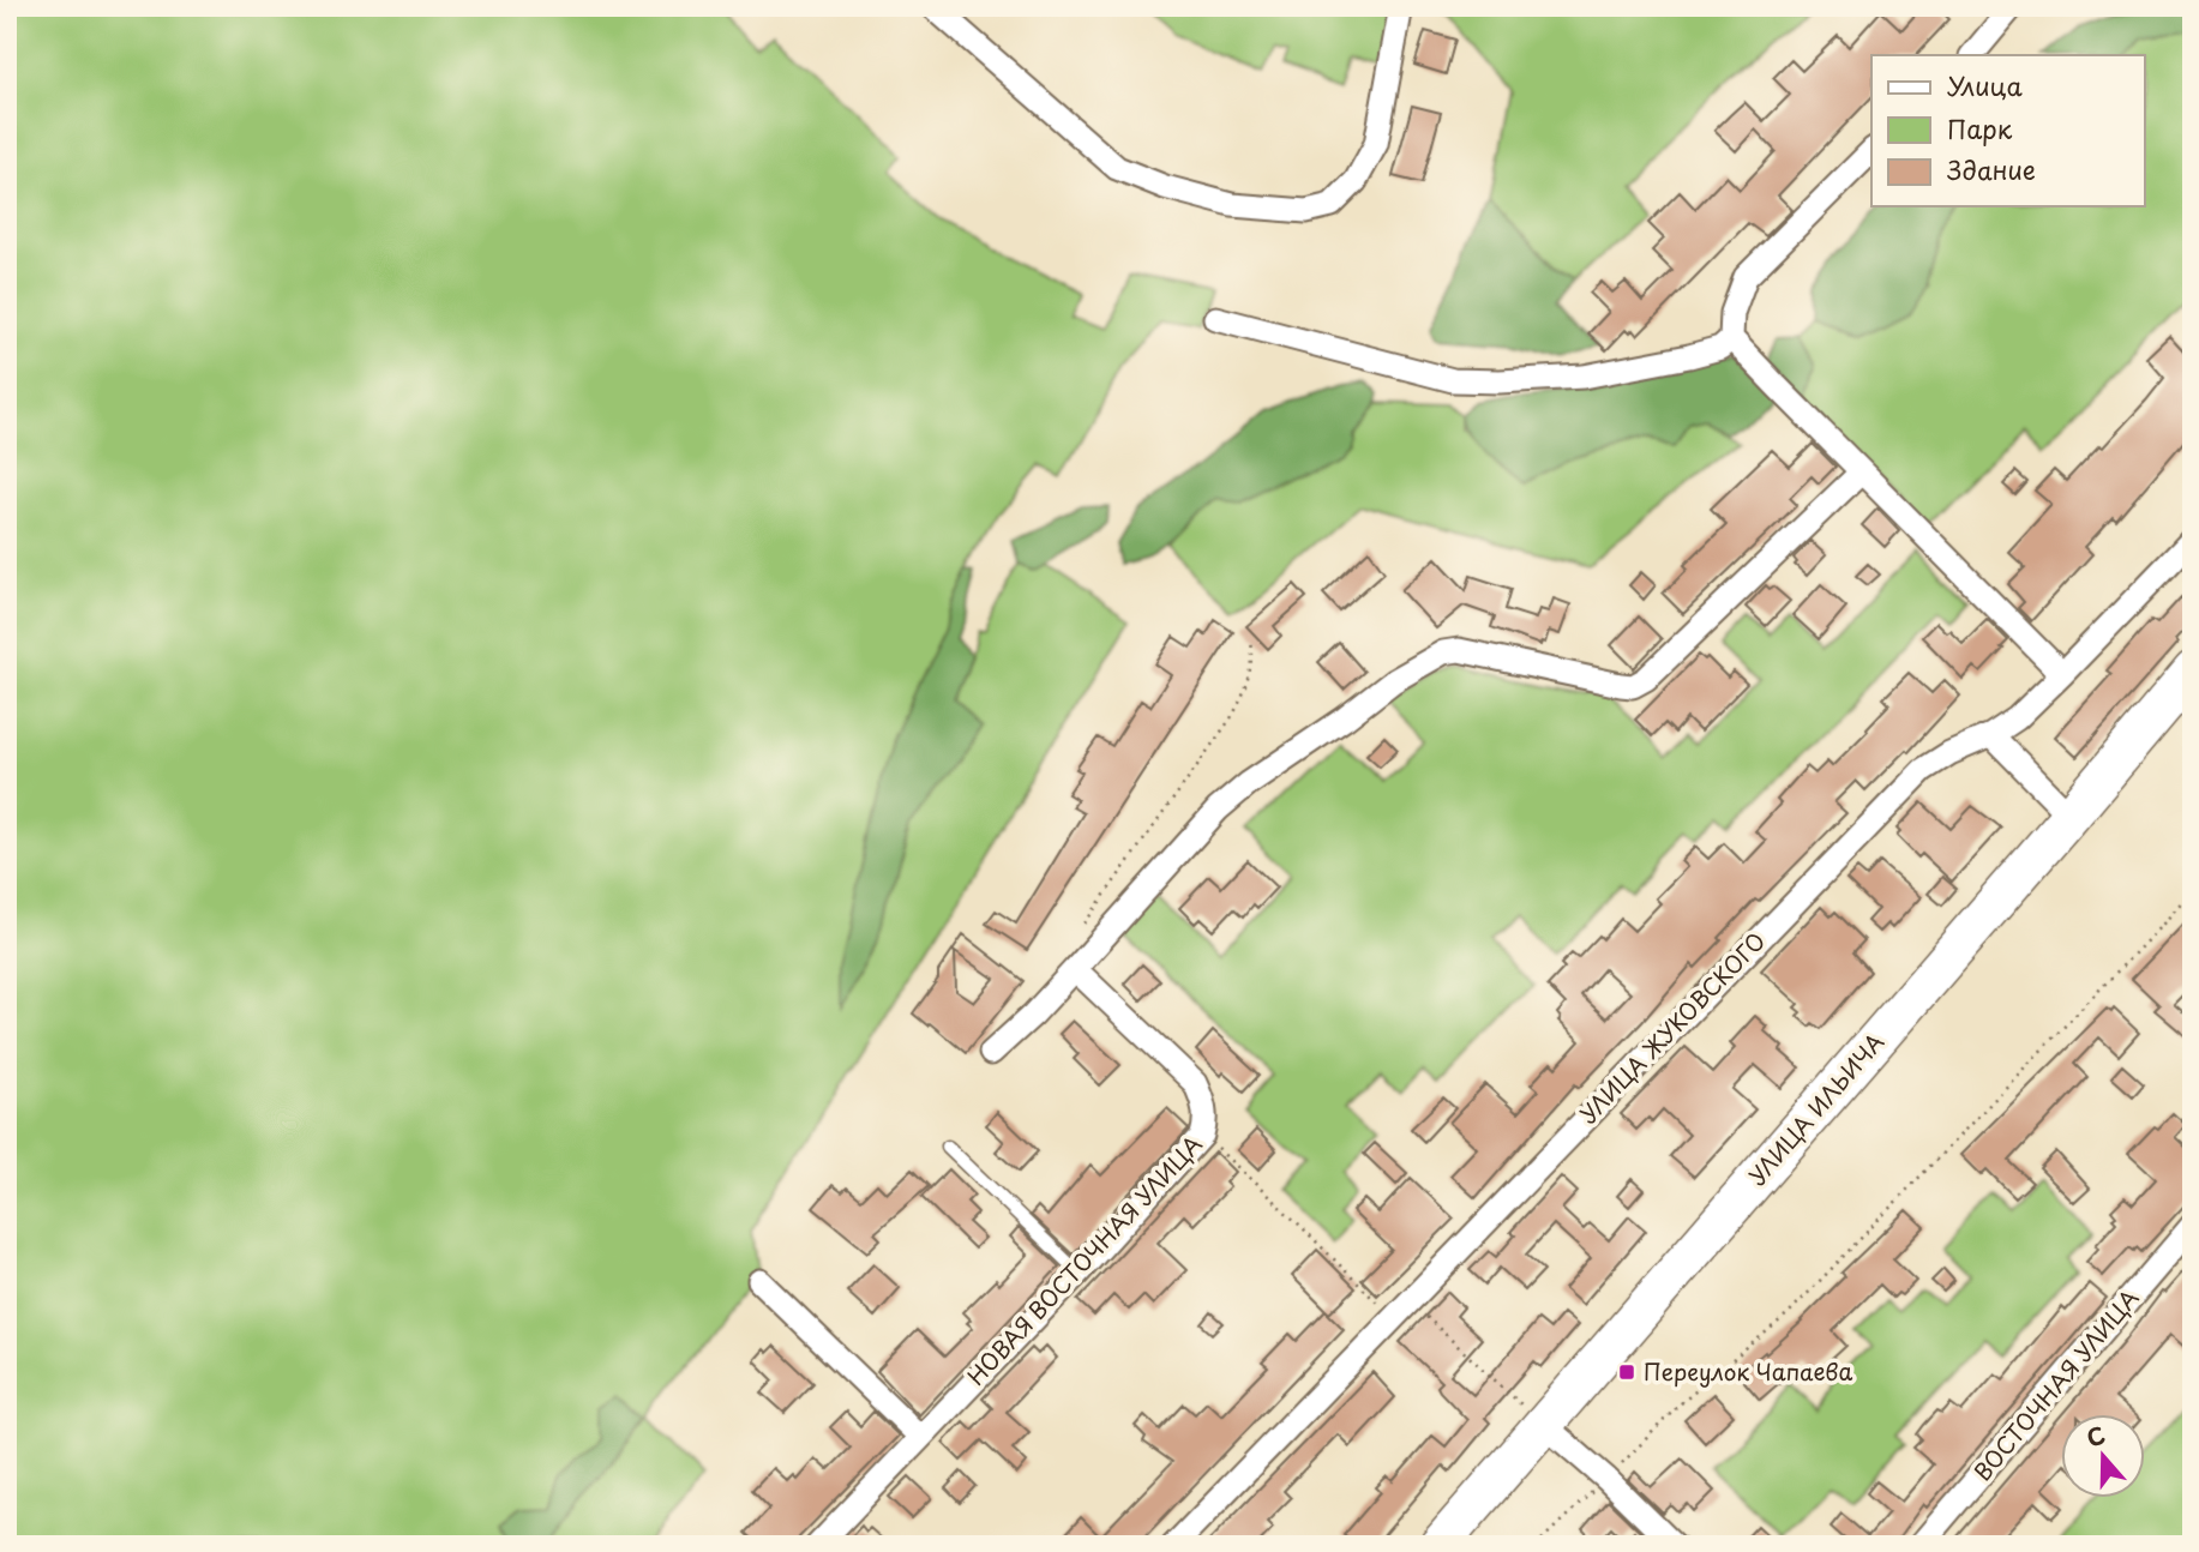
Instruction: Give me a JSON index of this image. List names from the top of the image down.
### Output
{
  "streets": {
    "main road": ["УЛИЦА ИЛЬИЧА"],
    "street": ["УЛИЦА ЖУКОВСКОГО", "НОВАЯ ВОСТОЧНАЯ УЛИЦА", "ВОСТОЧНАЯ УЛИЦА"]
  },
  "places": {
    "transit": ["Переулок Чапаева"]
  },
  "legend": ["Улица", "Парк", "Здание"],
  "north": "top"
}
